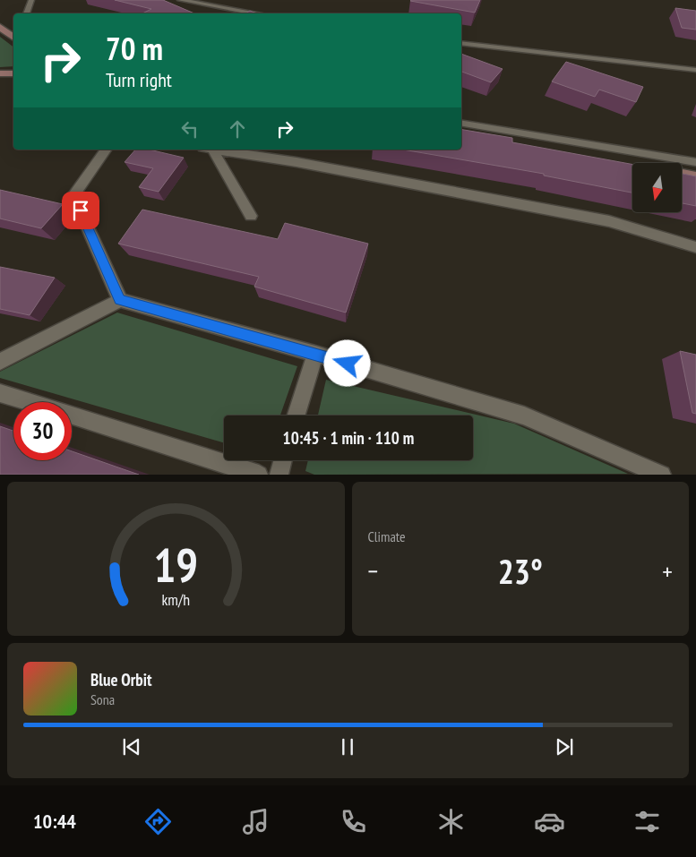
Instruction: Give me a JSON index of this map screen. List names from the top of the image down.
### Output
{
  "north": "bottom",
  "page": {
    "turn": ["70 m", "Turn right"],
    "limit": "30",
    "trip": "10:45 · 1 min · 110 m",
    "tile": "Climate",
    "heat": ["−", "23°", "+"],
    "song": ["Blue Orbit", "Sona"],
    "tabs": "10:44",
    "gauge": ["19", "km/h"]
  }
}
